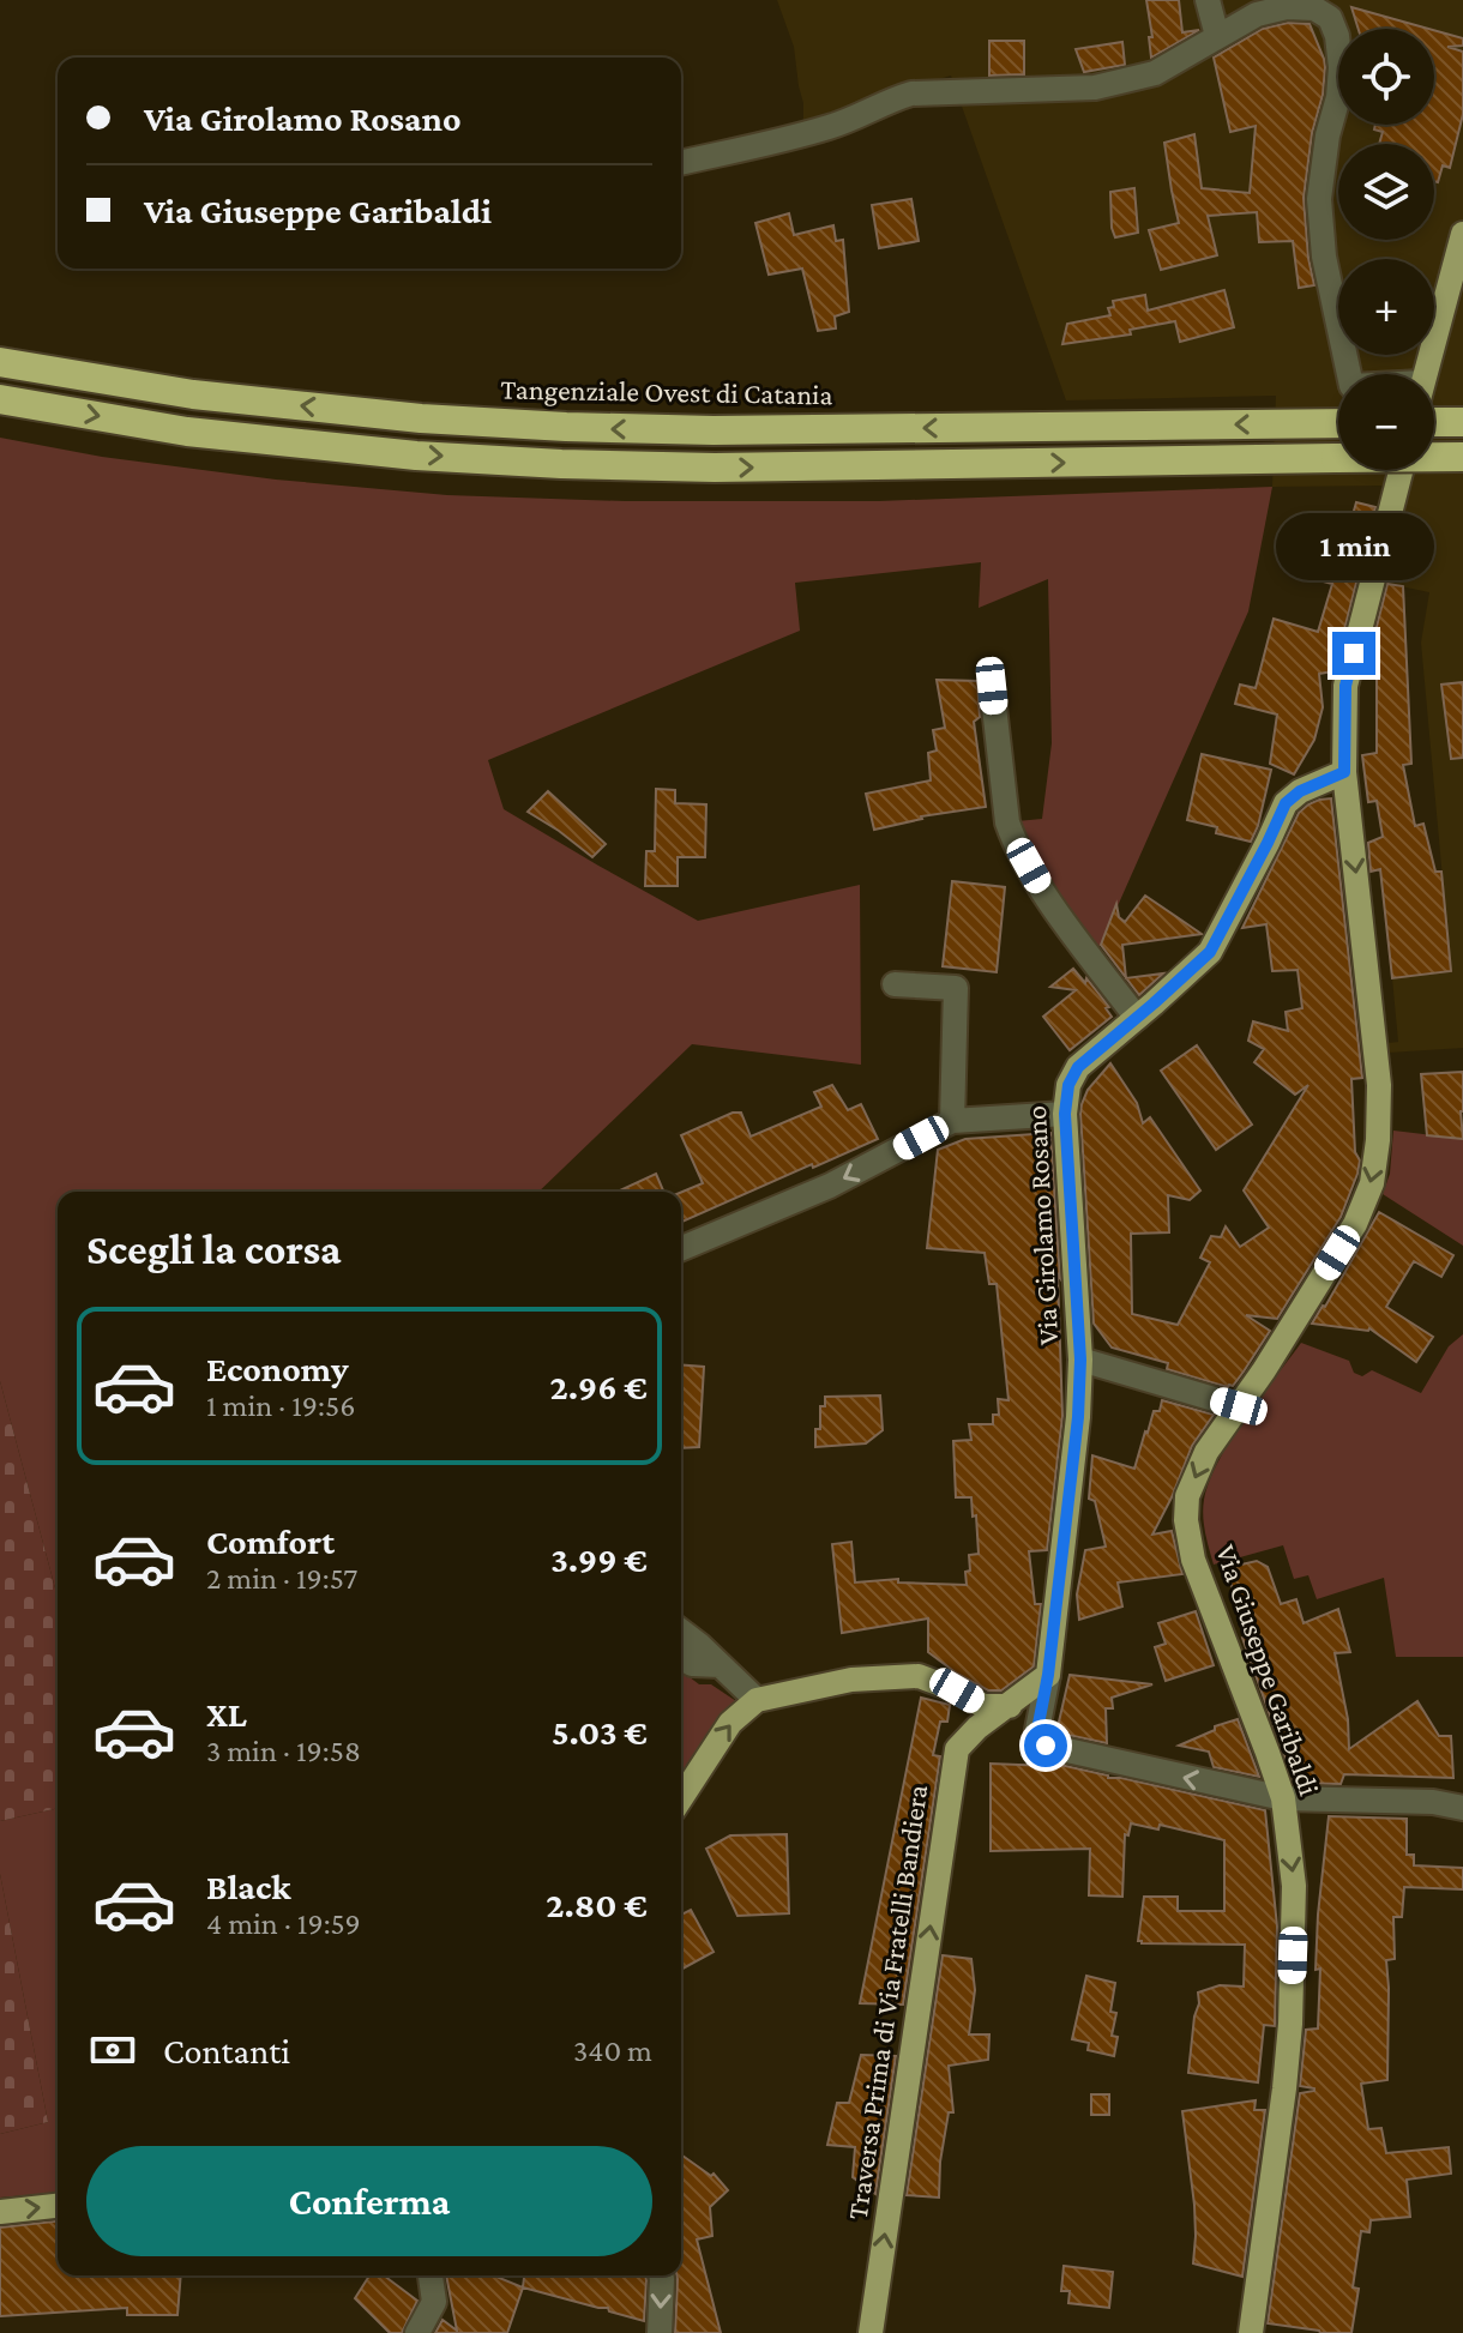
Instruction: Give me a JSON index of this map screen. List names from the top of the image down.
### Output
{
  "streets": {
    "highway": ["Tangenziale Ovest di Catania"],
    "main road": ["Via Girolamo Rosano", "Via Giuseppe Garibaldi", "Traversa Prima di Via Fratelli Bandiera"]
  },
  "crossings": [
    ["Via Girolamo Rosano", "Via Giuseppe Garibaldi"]
  ],
  "one_way": ["Via Giuseppe Garibaldi", "Traversa Prima di Via Fratelli Bandiera"],
  "page": {
    "map_buttons": ["+", "−"],
    "banner": ["Via Girolamo Rosano", "Via Giuseppe Garibaldi"],
    "bubble": "1 min",
    "heading": "Scegli la corsa",
    "list": [
      {
        "name": "Economy",
        "note": "1 min · 19:56",
        "value": "2.96 €"
      },
      {
        "name": "Comfort",
        "note": "2 min · 19:57",
        "value": "3.99 €"
      },
      {
        "name": "XL",
        "note": "3 min · 19:58",
        "value": "5.03 €"
      },
      {
        "name": "Black",
        "note": "4 min · 19:59",
        "value": "2.80 €"
      }
    ],
    "pay": ["Contanti", "340 m"],
    "buttons": "Conferma"
  }
}
